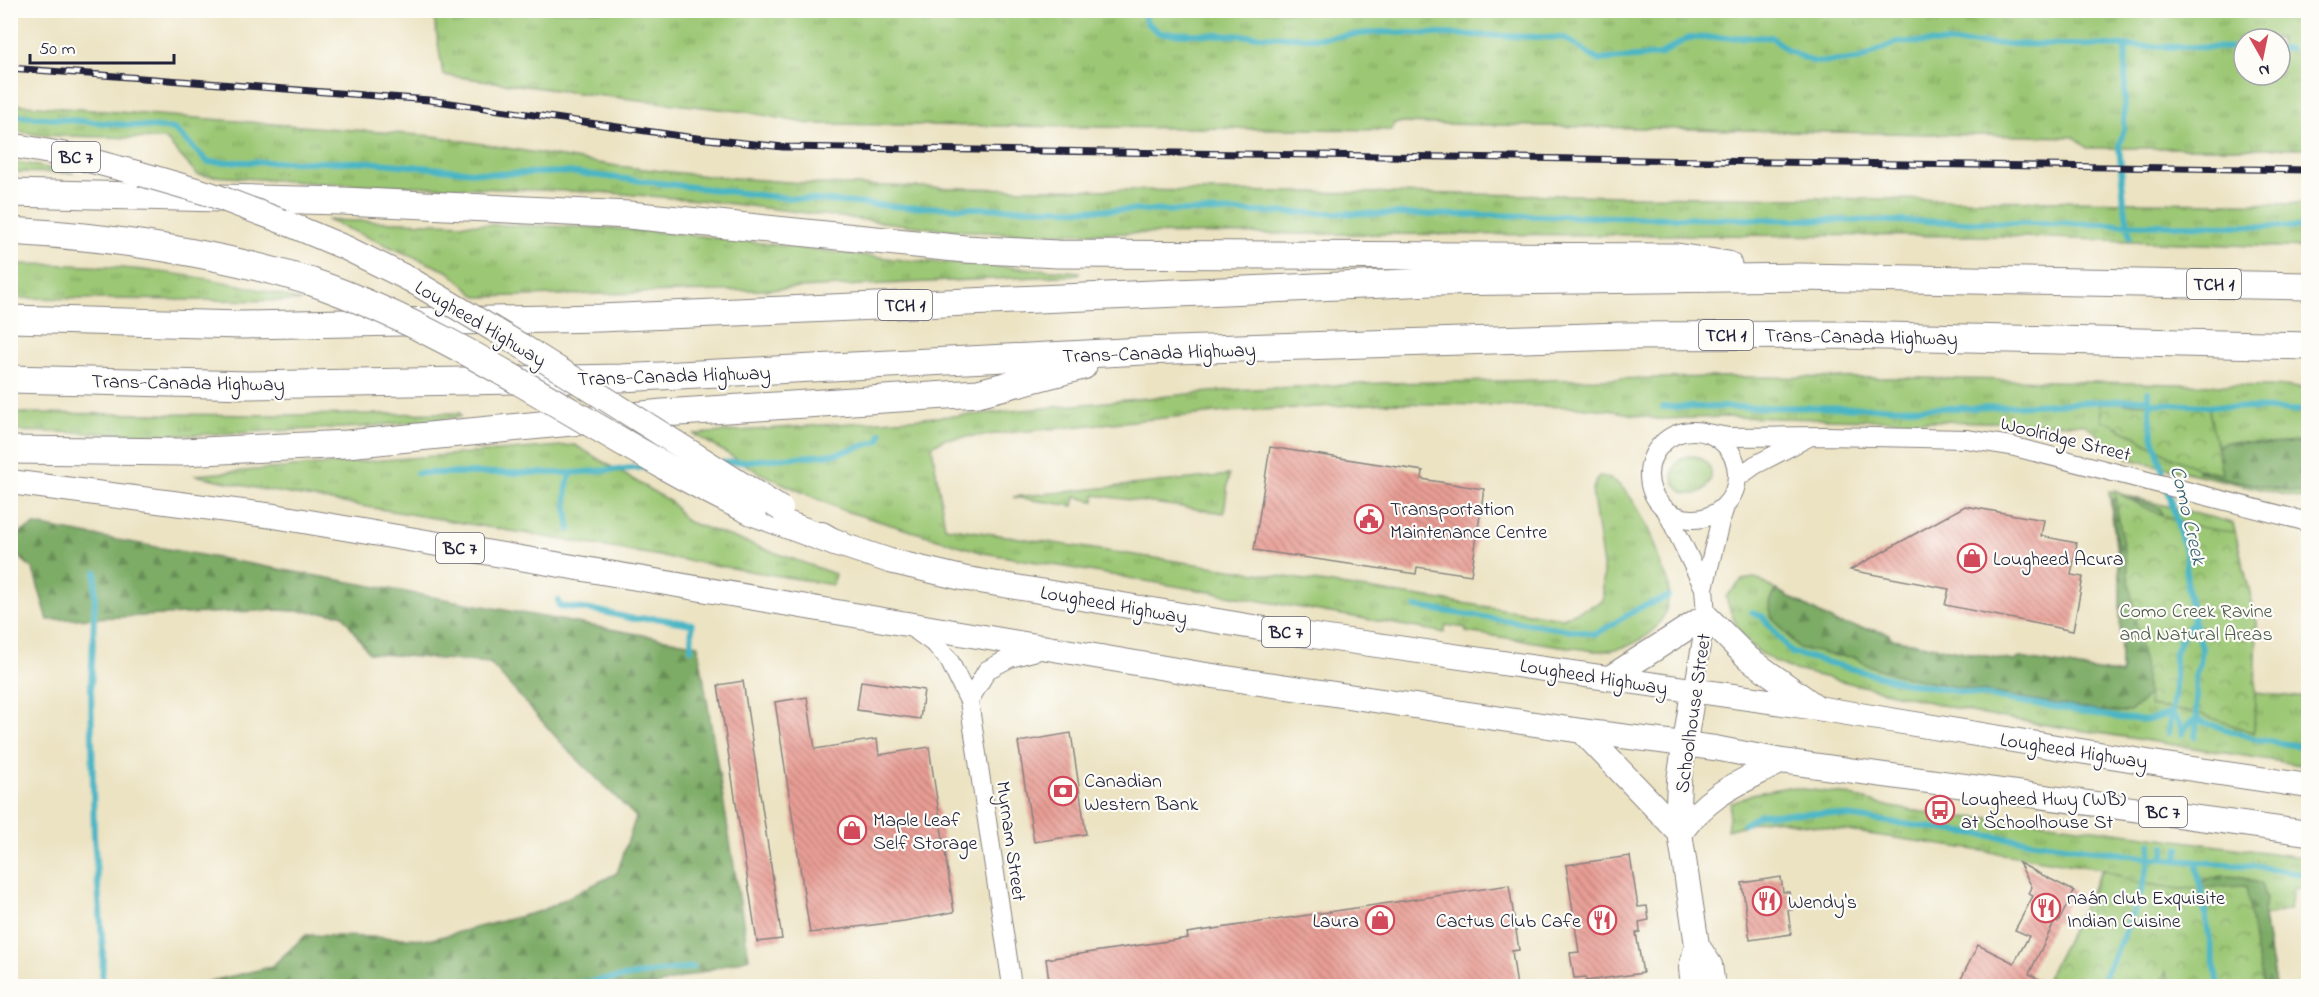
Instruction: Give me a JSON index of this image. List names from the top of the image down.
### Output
{
  "streets": {
    "highway": ["TCH 1", "Trans-Canada Highway"],
    "main road": ["BC 7", "Lougheed Highway", "Schoolhouse Street"],
    "street": ["Woolridge Street", "Myrnam Street"]
  },
  "crossings": [
    ["BC 7", "Schoolhouse Street"],
    ["BC 7", "Myrnam Street"],
    ["Lougheed Highway", "Schoolhouse Street"],
    ["Woolridge Street", "Schoolhouse Street"]
  ],
  "water": ["Como Creek"],
  "parks": ["Como Creek Ravine and Natural Areas"],
  "places": {
    "public building": ["Transportation Maintenance Centre"],
    "shop": ["Lougheed Acura", "Maple Leaf Self Storage", "Laura"],
    "bank": ["Canadian Western Bank"],
    "bus stop": ["Lougheed Hwy (WB) at Schoolhouse St"],
    "restaurant": ["Wendy's", "naán club Exquisite Indian Cuisine", "Cactus Club Cafe"]
  },
  "scale_bar": "50 m",
  "north": "bottom"
}
